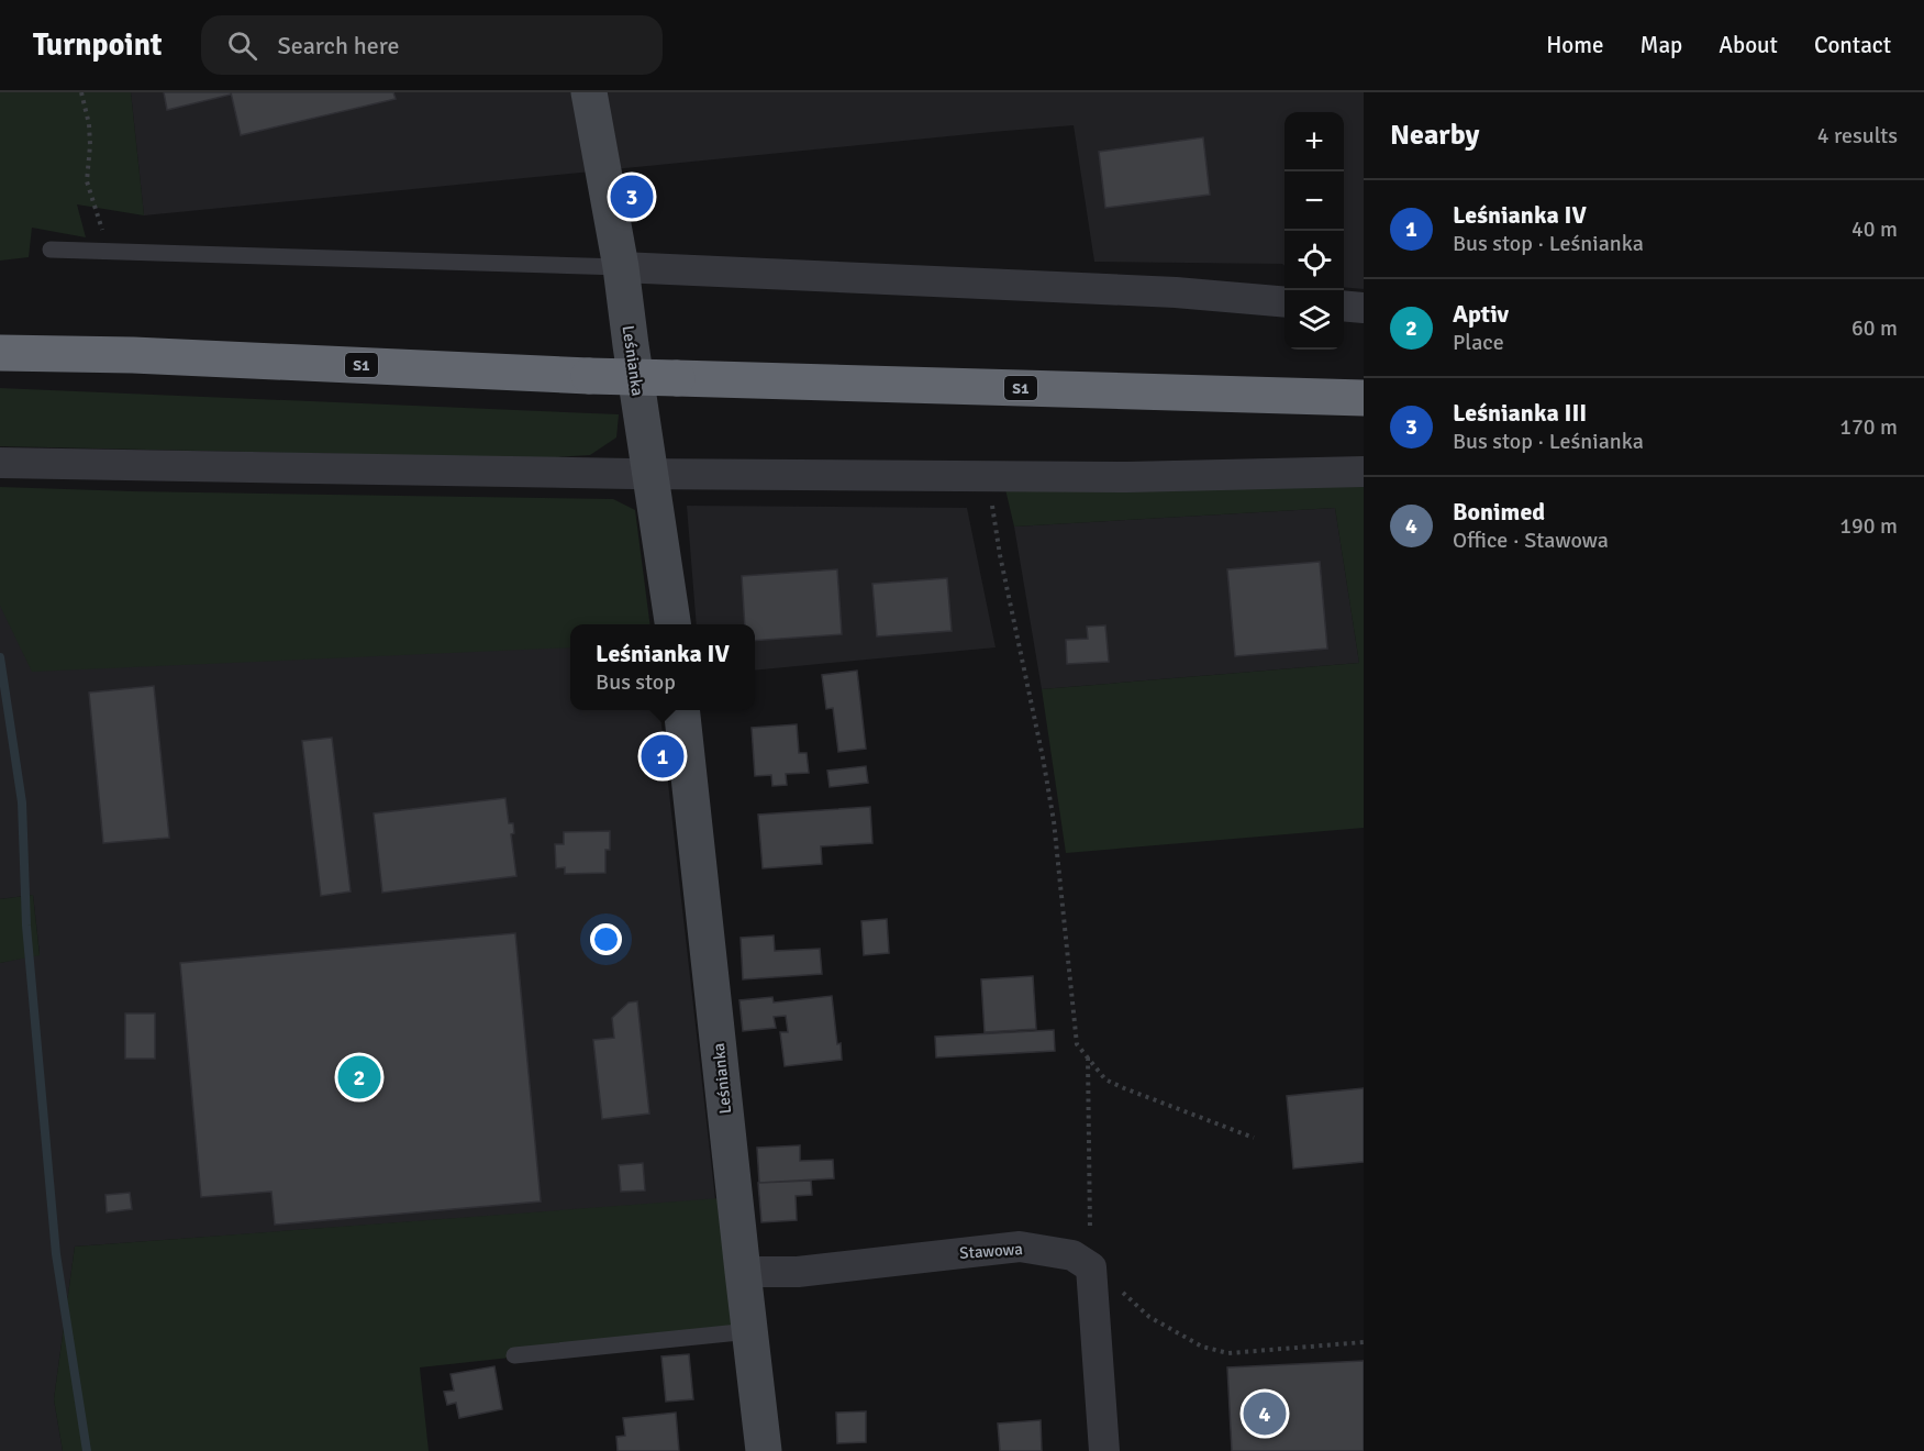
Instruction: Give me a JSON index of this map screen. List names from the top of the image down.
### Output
{
  "streets": {
    "highway": ["S1"],
    "street": ["Leśnianka", "Stawowa"]
  },
  "crossings": [
    ["Leśnianka", "Stawowa"]
  ],
  "page": {
    "header": "Turnpoint",
    "search": "Search here",
    "nav": [
      "Home",
      "Map",
      "About",
      "Contact"
    ],
    "heading": ["Nearby", "4 results"],
    "map_buttons": ["+", "−"],
    "pins": [
      "3",
      "1",
      "2",
      "4"
    ],
    "list": [
      {
        "mark": "1",
        "name": "Leśnianka IV",
        "note": "Bus stop · Leśnianka",
        "value": "40 m"
      },
      {
        "mark": "2",
        "name": "Aptiv",
        "note": "Place",
        "value": "60 m"
      },
      {
        "mark": "3",
        "name": "Leśnianka III",
        "note": "Bus stop · Leśnianka",
        "value": "170 m"
      },
      {
        "mark": "4",
        "name": "Bonimed",
        "note": "Office · Stawowa",
        "value": "190 m"
      }
    ],
    "popup": ["Leśnianka IV", "Bus stop"]
  }
}
